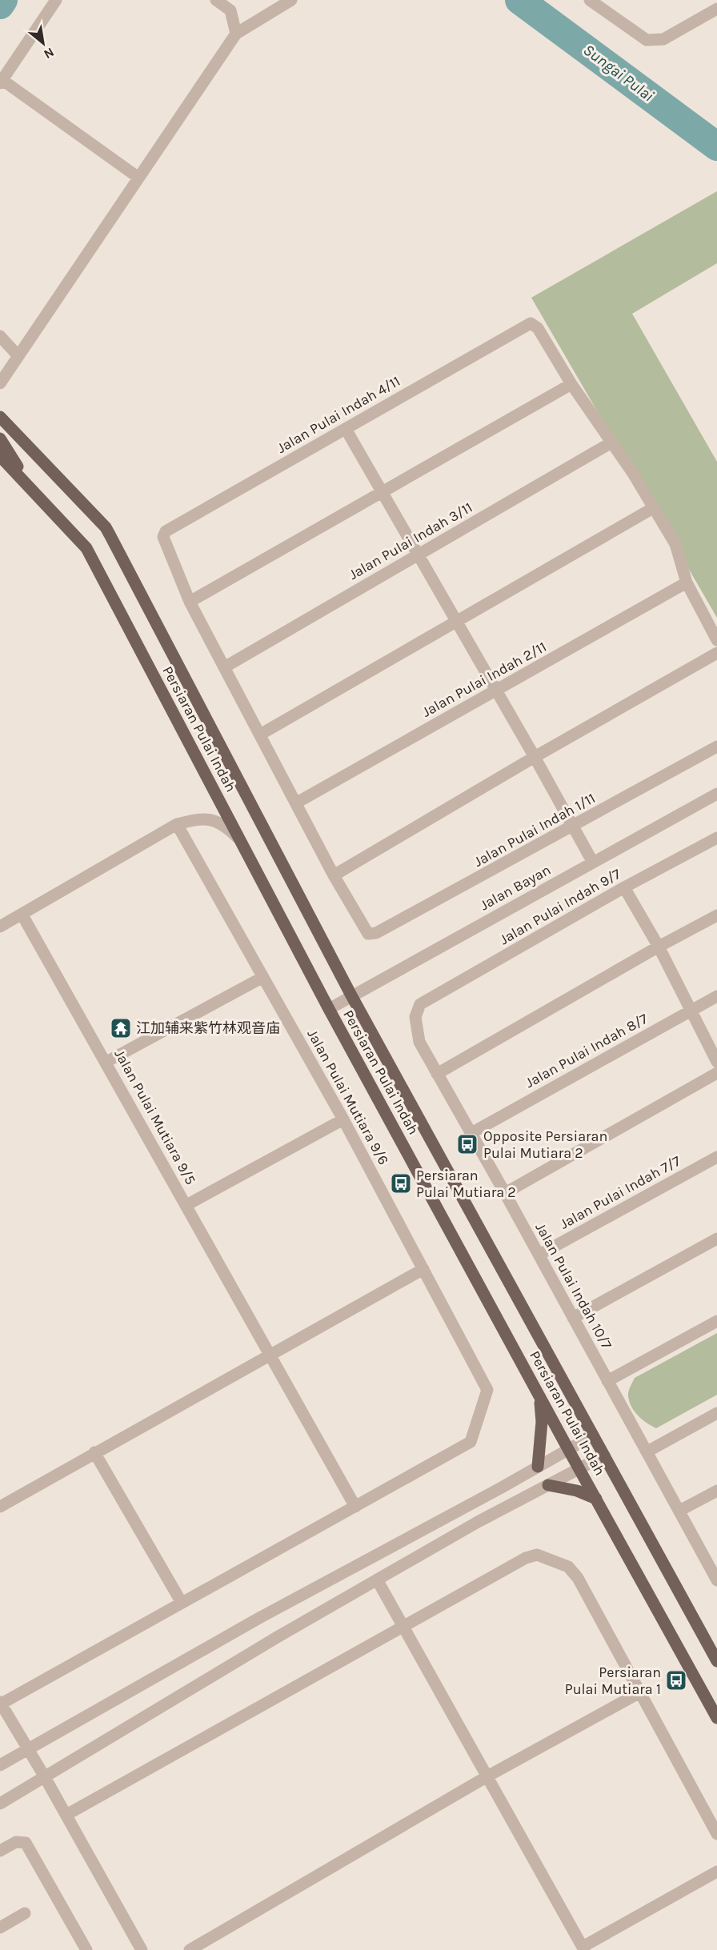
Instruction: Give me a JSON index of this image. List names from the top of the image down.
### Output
{
  "streets": {
    "main road": ["Persiaran Pulai Indah"],
    "street": [
      "Jalan Pulai Indah 4/11",
      "Jalan Pulai Indah 3/11",
      "Jalan Pulai Indah 2/11",
      "Jalan Pulai Indah 1/11",
      "Jalan Bayan",
      "Jalan Pulai Indah 9/7",
      "Jalan Pulai Indah 8/7",
      "Jalan Pulai Mutiara 9/6",
      "Jalan Pulai Mutiara 9/5",
      "Jalan Pulai Indah 7/7",
      "Jalan Pulai Indah 10/7"
    ]
  },
  "crossings": [
    ["Persiaran Pulai Indah", "Jalan Bayan"],
    ["Jalan Pulai Indah 9/7", "Jalan Pulai Indah 10/7"],
    ["Jalan Pulai Indah 8/7", "Jalan Pulai Indah 10/7"],
    ["Jalan Pulai Mutiara 9/6", "Jalan Pulai Mutiara 9/5"],
    ["Jalan Pulai Indah 7/7", "Jalan Pulai Indah 10/7"]
  ],
  "water": ["Sungai Pulai"],
  "places": {
    "temple": ["江加辅来紫竹林观音庙"],
    "bus stop": ["Opposite Persiaran Pulai Mutiara 2", "Persiaran Pulai Mutiara 2", "Persiaran Pulai Mutiara 1"]
  },
  "north": "bottom right"
}
